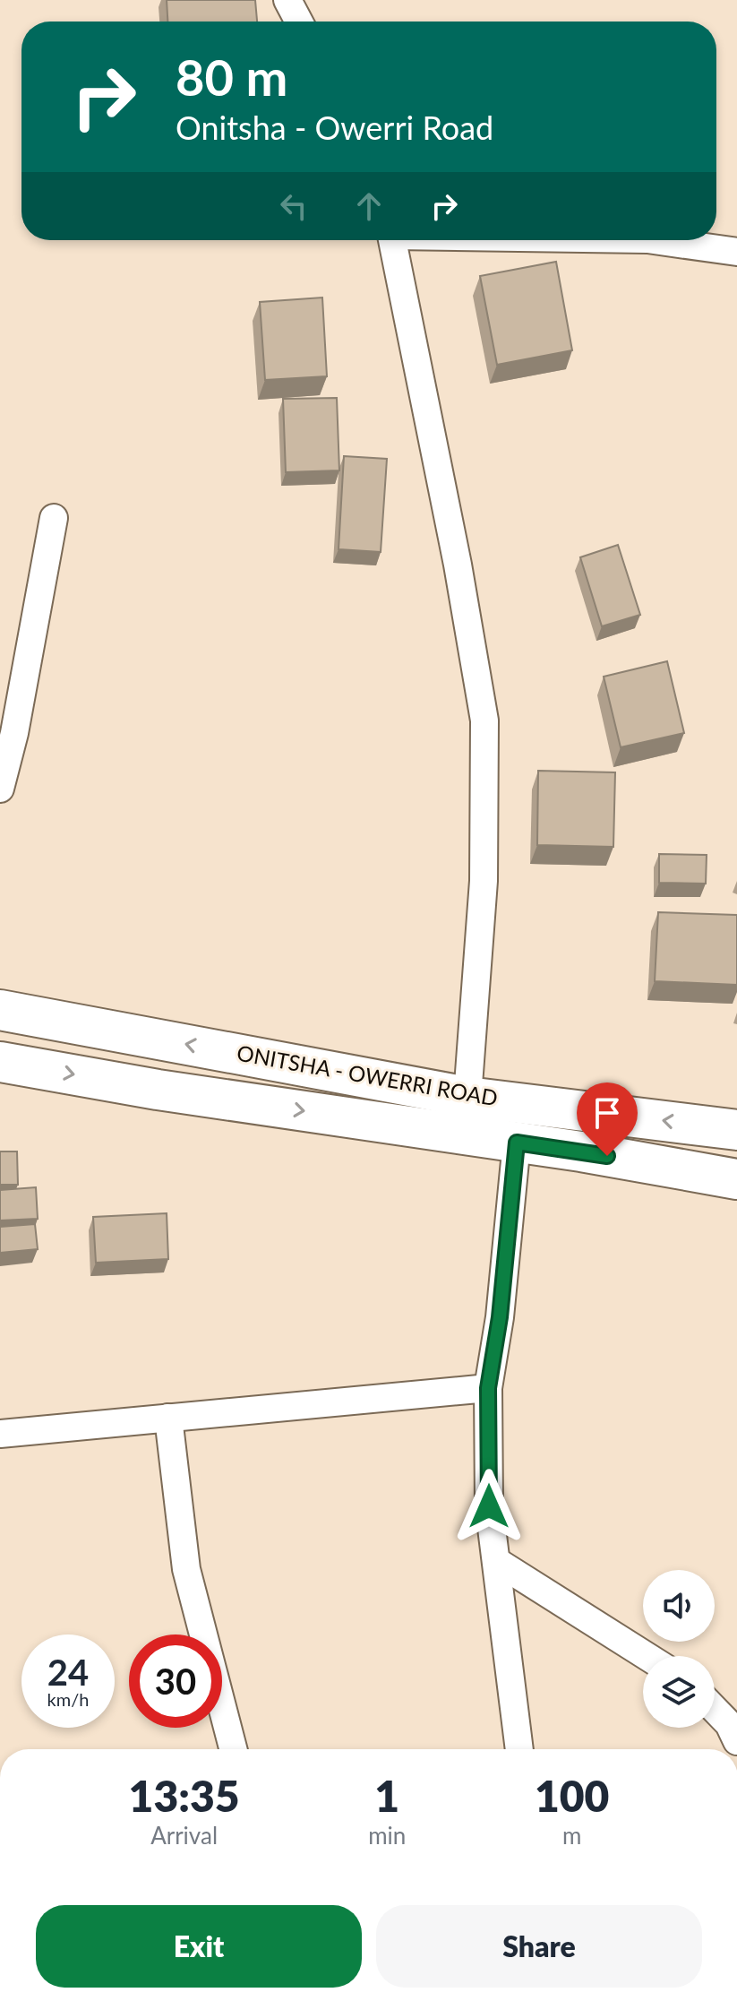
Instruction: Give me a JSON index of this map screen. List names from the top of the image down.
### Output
{
  "streets": {
    "highway": ["ONITSHA - OWERRI ROAD"]
  },
  "page": {
    "turn": ["80 m", "Onitsha - Owerri Road"],
    "speed": "24 km/h",
    "limit": "30",
    "eta": [
      "13:35",
      "Arrival",
      "1",
      "min",
      "100",
      "m"
    ],
    "buttons": ["Exit", "Share"]
  }
}
